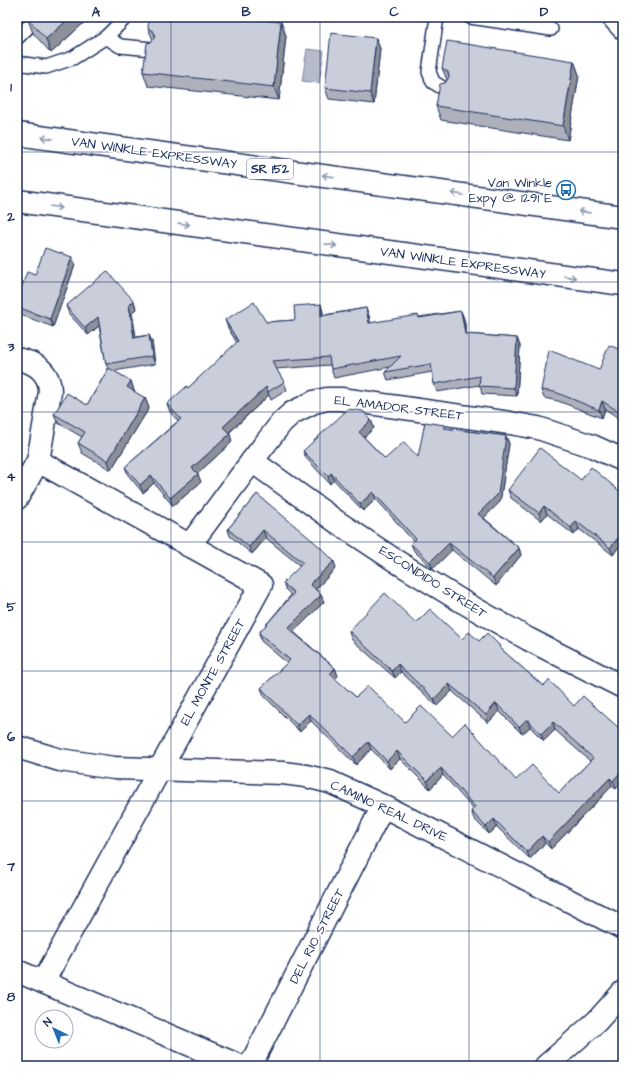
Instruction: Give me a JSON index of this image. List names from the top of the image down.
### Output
{
  "streets": {
    "street": [
      "VAN WINKLE EXPRESSWAY",
      "SR 152",
      "EL AMADOR STREET",
      "ESCONDIDO STREET",
      "EL MONTE STREET",
      "CAMINO REAL DRIVE",
      "DEL RIO STREET"
    ]
  },
  "crossings": [
    ["EL AMADOR STREET", "ESCONDIDO STREET"],
    ["EL AMADOR STREET", "EL MONTE STREET"],
    ["EL MONTE STREET", "CAMINO REAL DRIVE"],
    ["CAMINO REAL DRIVE", "DEL RIO STREET"]
  ],
  "places": {
    "bus stop": ["Van Winkle Expy @ 1291 E"]
  },
  "north": "top left",
  "grid": {
    "columns": [
      "A",
      "B",
      "C",
      "D"
    ],
    "rows": [
      "1",
      "2",
      "3",
      "4",
      "5",
      "6",
      "7",
      "8"
    ]
  }
}
